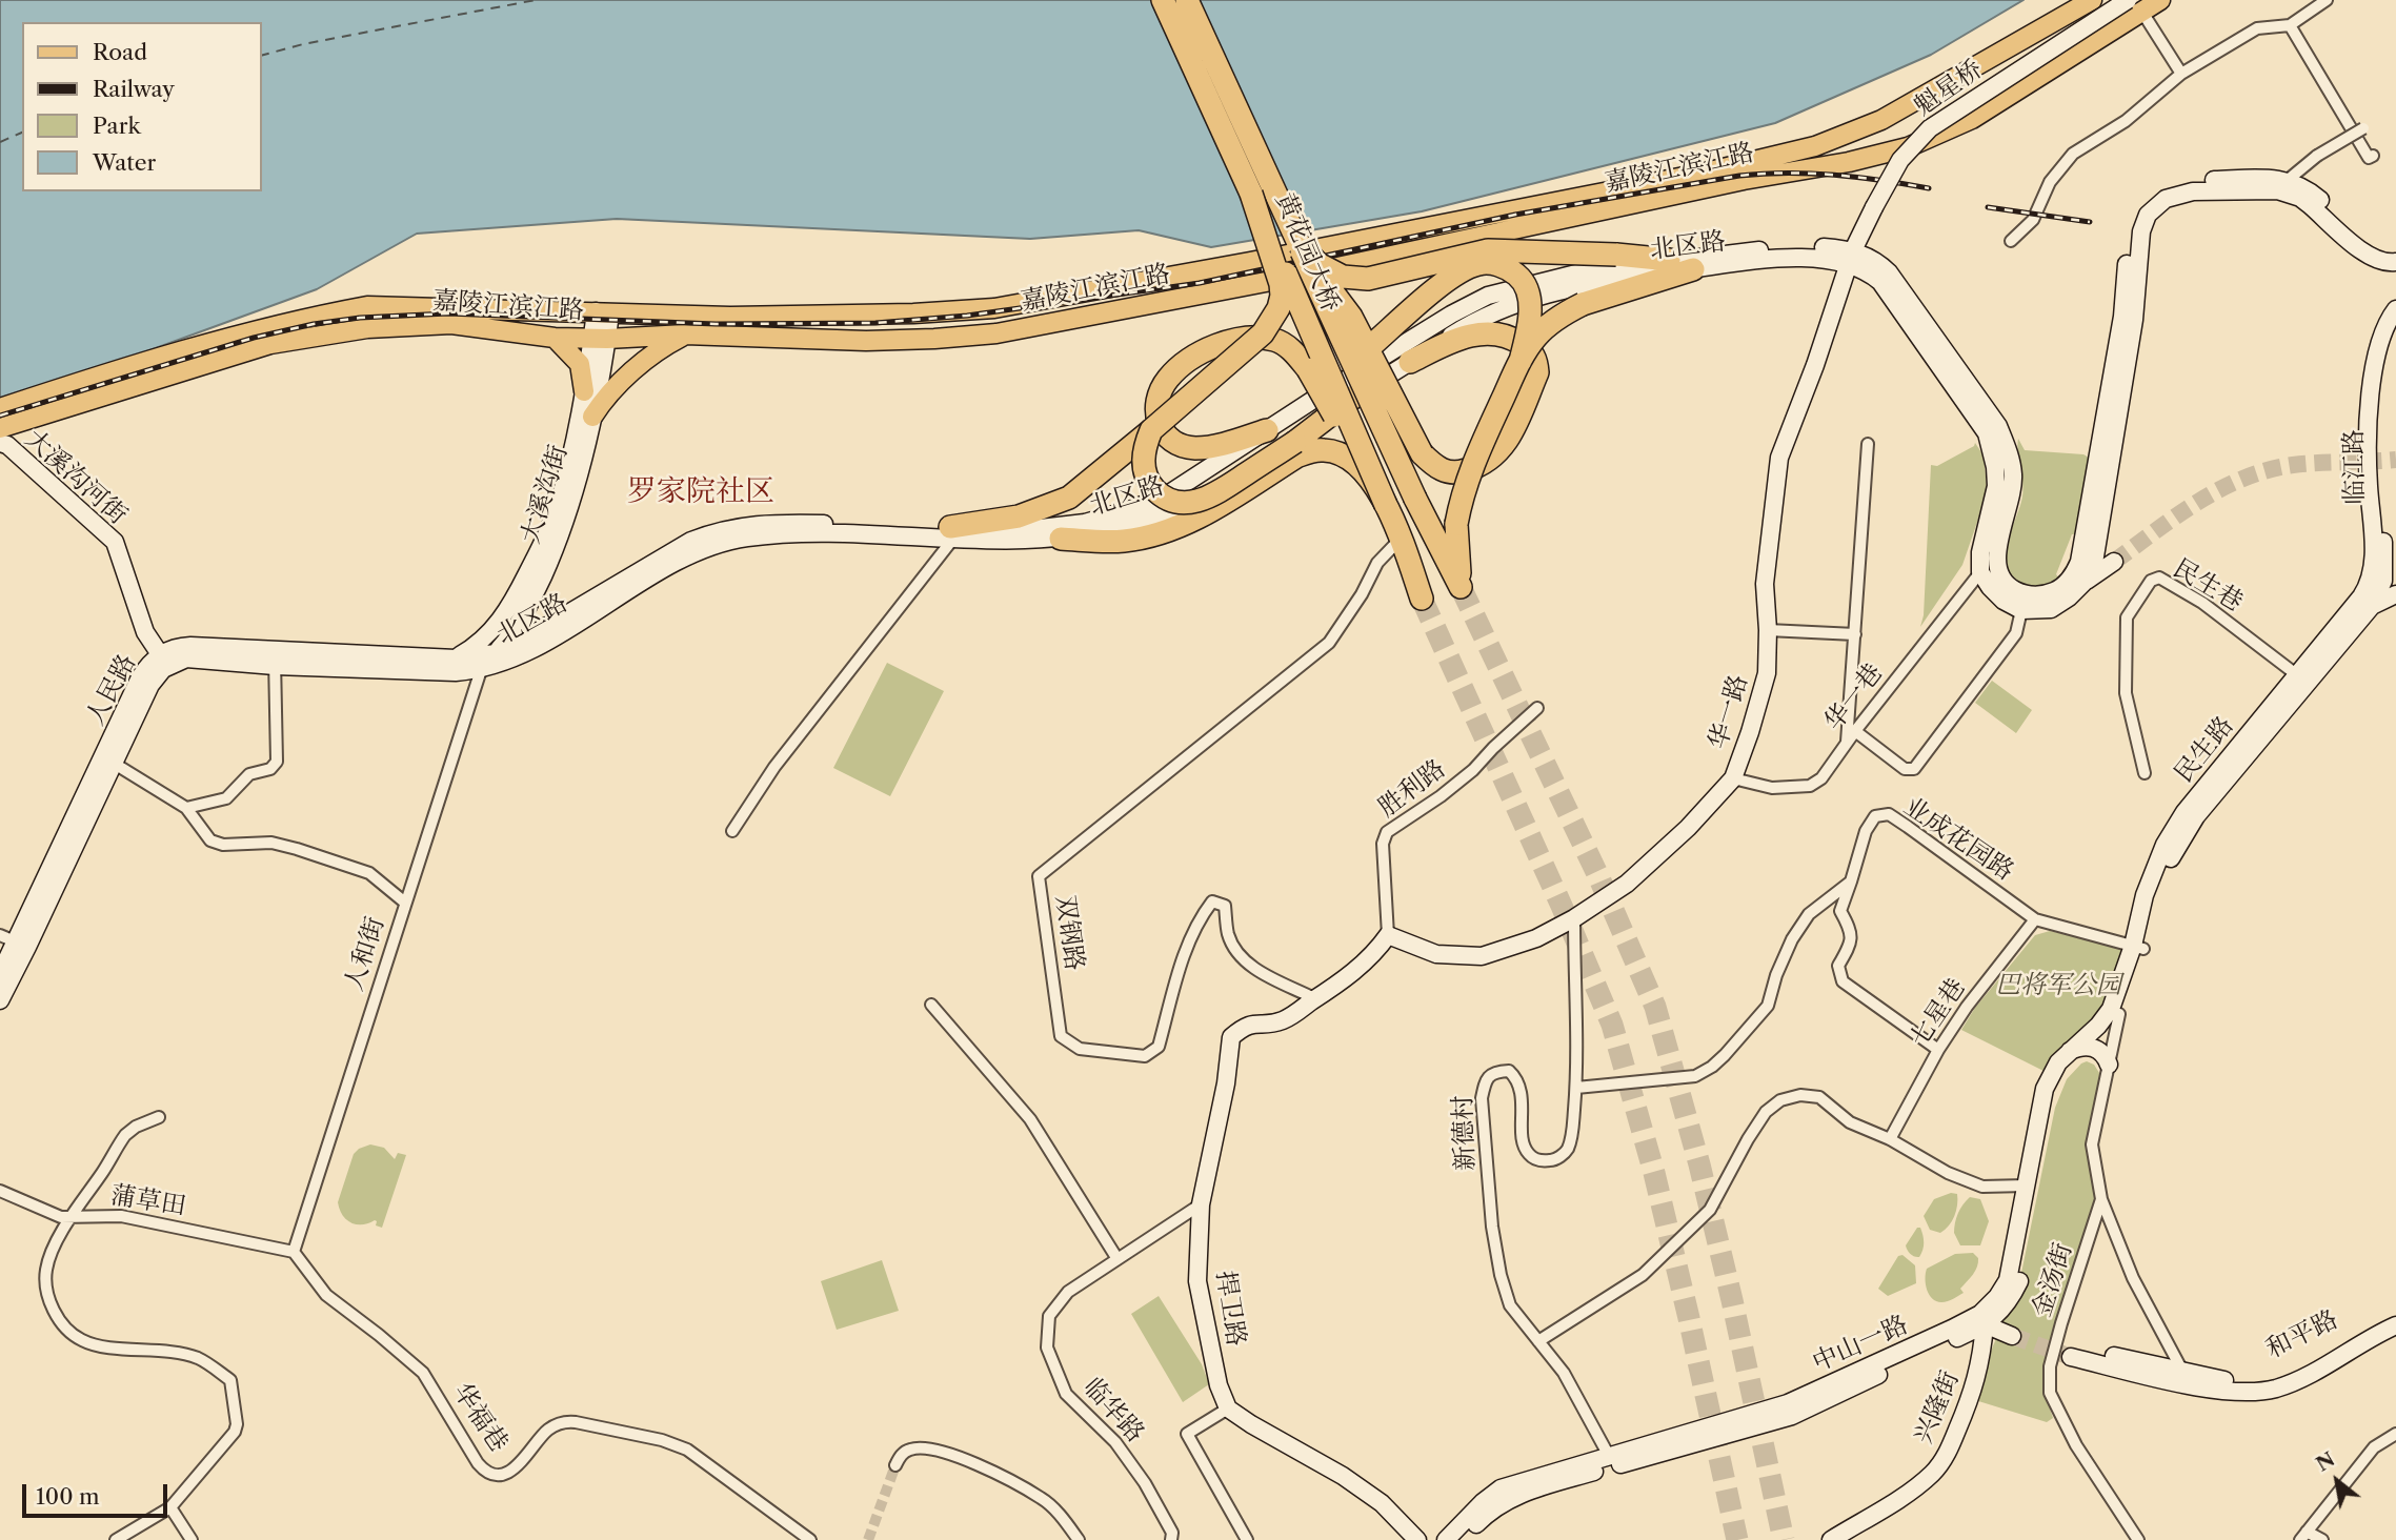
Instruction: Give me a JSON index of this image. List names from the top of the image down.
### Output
{
  "streets": {
    "highway": ["黄花园大桥"],
    "main road": [
      "魁星桥",
      "嘉陵江滨江路",
      "北区路",
      "临江路",
      "大溪沟河街",
      "大溪沟街",
      "人民路",
      "华一路",
      "民生路",
      "捍卫路",
      "和平路",
      "中山一路",
      "兴隆街"
    ],
    "street": [
      "民生巷",
      "华一巷",
      "胜利路",
      "业成花园路",
      "双钢路",
      "人和街",
      "七星巷",
      "新德村",
      "蒲草田",
      "金汤街",
      "临华路",
      "华福巷"
    ]
  },
  "crossings": [
    ["魁星桥", "嘉陵江滨江路"],
    ["魁星桥", "北区路"],
    ["魁星桥", "华一路"],
    ["嘉陵江滨江路", "大溪沟街"],
    ["北区路", "大溪沟街"],
    ["北区路", "人民路"],
    ["北区路", "华一巷"],
    ["北区路", "华一路"],
    ["北区路", "人和街"],
    ["黄花园大桥", "双钢路"],
    ["临江路", "民生路"],
    ["大溪沟河街", "人民路"],
    ["大溪沟街", "人民路"],
    ["大溪沟街", "人和街"],
    ["民生巷", "民生路"],
    ["人民路", "人和街"],
    ["华一巷", "华一路"],
    ["华一路", "胜利路"],
    ["华一路", "新德村"],
    ["华一路", "捍卫路"],
    ["民生路", "业成花园路"],
    ["民生路", "金汤街"],
    ["民生路", "中山一路"],
    ["胜利路", "捍卫路"],
    ["业成花园路", "七星巷"],
    ["双钢路", "捍卫路"],
    ["人和街", "蒲草田"],
    ["人和街", "华福巷"],
    ["新德村", "中山一路"],
    ["蒲草田", "华福巷"],
    ["金汤街", "中山一路"],
    ["捍卫路", "临华路"],
    ["中山一路", "兴隆街"]
  ],
  "districts": ["罗家院社区"],
  "parks": ["巴将军公园"],
  "legend": [
    "Road",
    "Railway",
    "Park",
    "Water"
  ],
  "scale_bar": "100 m",
  "north": "top left"
}
